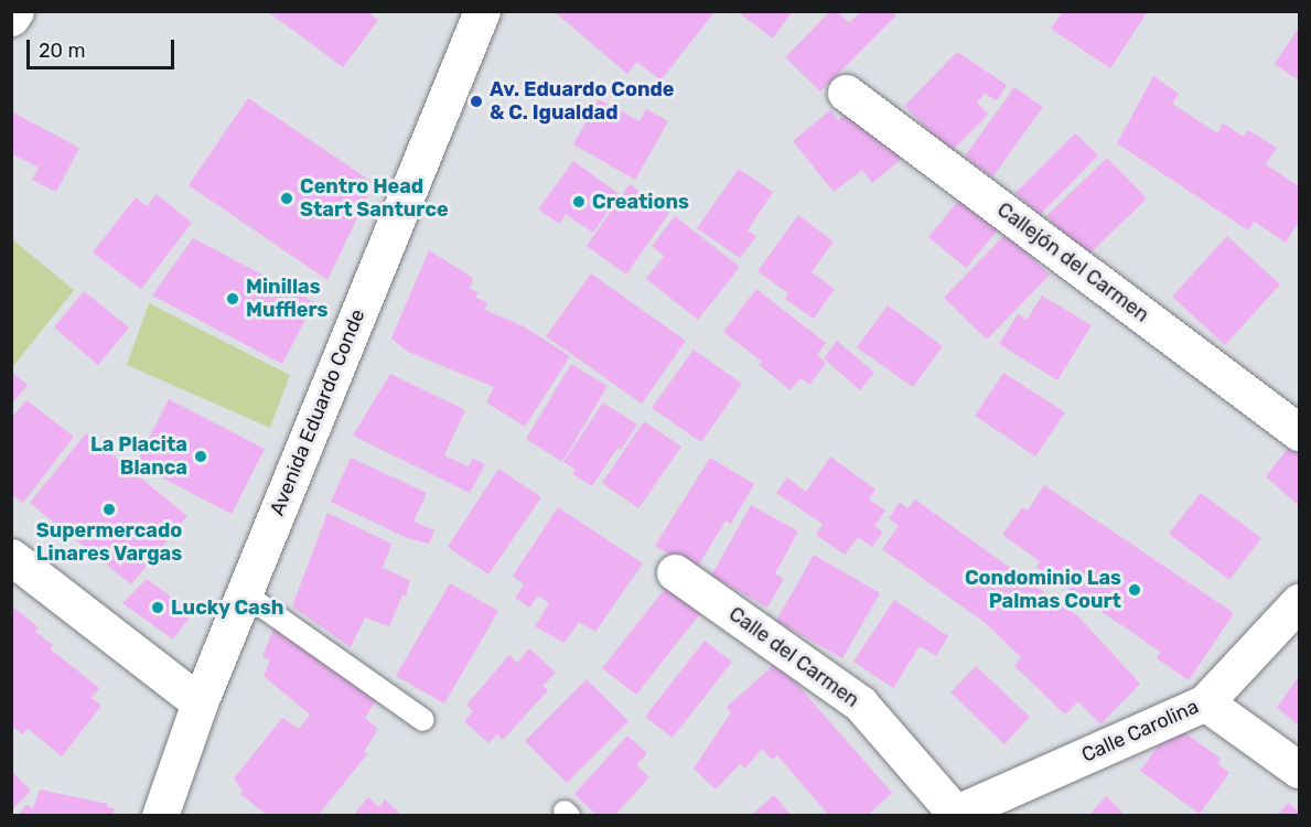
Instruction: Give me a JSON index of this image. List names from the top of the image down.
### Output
{
  "streets": {
    "street": [
      "Callejón del Carmen",
      "Avenida Eduardo Conde",
      "Calle del Carmen",
      "Calle Carolina"
    ]
  },
  "crossings": [
    ["Calle del Carmen", "Calle Carolina"]
  ],
  "places": [
    "Av. Eduardo Conde & C. Igualdad",
    "Centro Head Start Santurce",
    "Creations",
    "Minillas Mufflers",
    "La Placita Blanca",
    "Supermercado Linares Vargas",
    "Condominio Las Palmas Court",
    "Lucky Cash"
  ],
  "scale_bar": "20 m"
}
